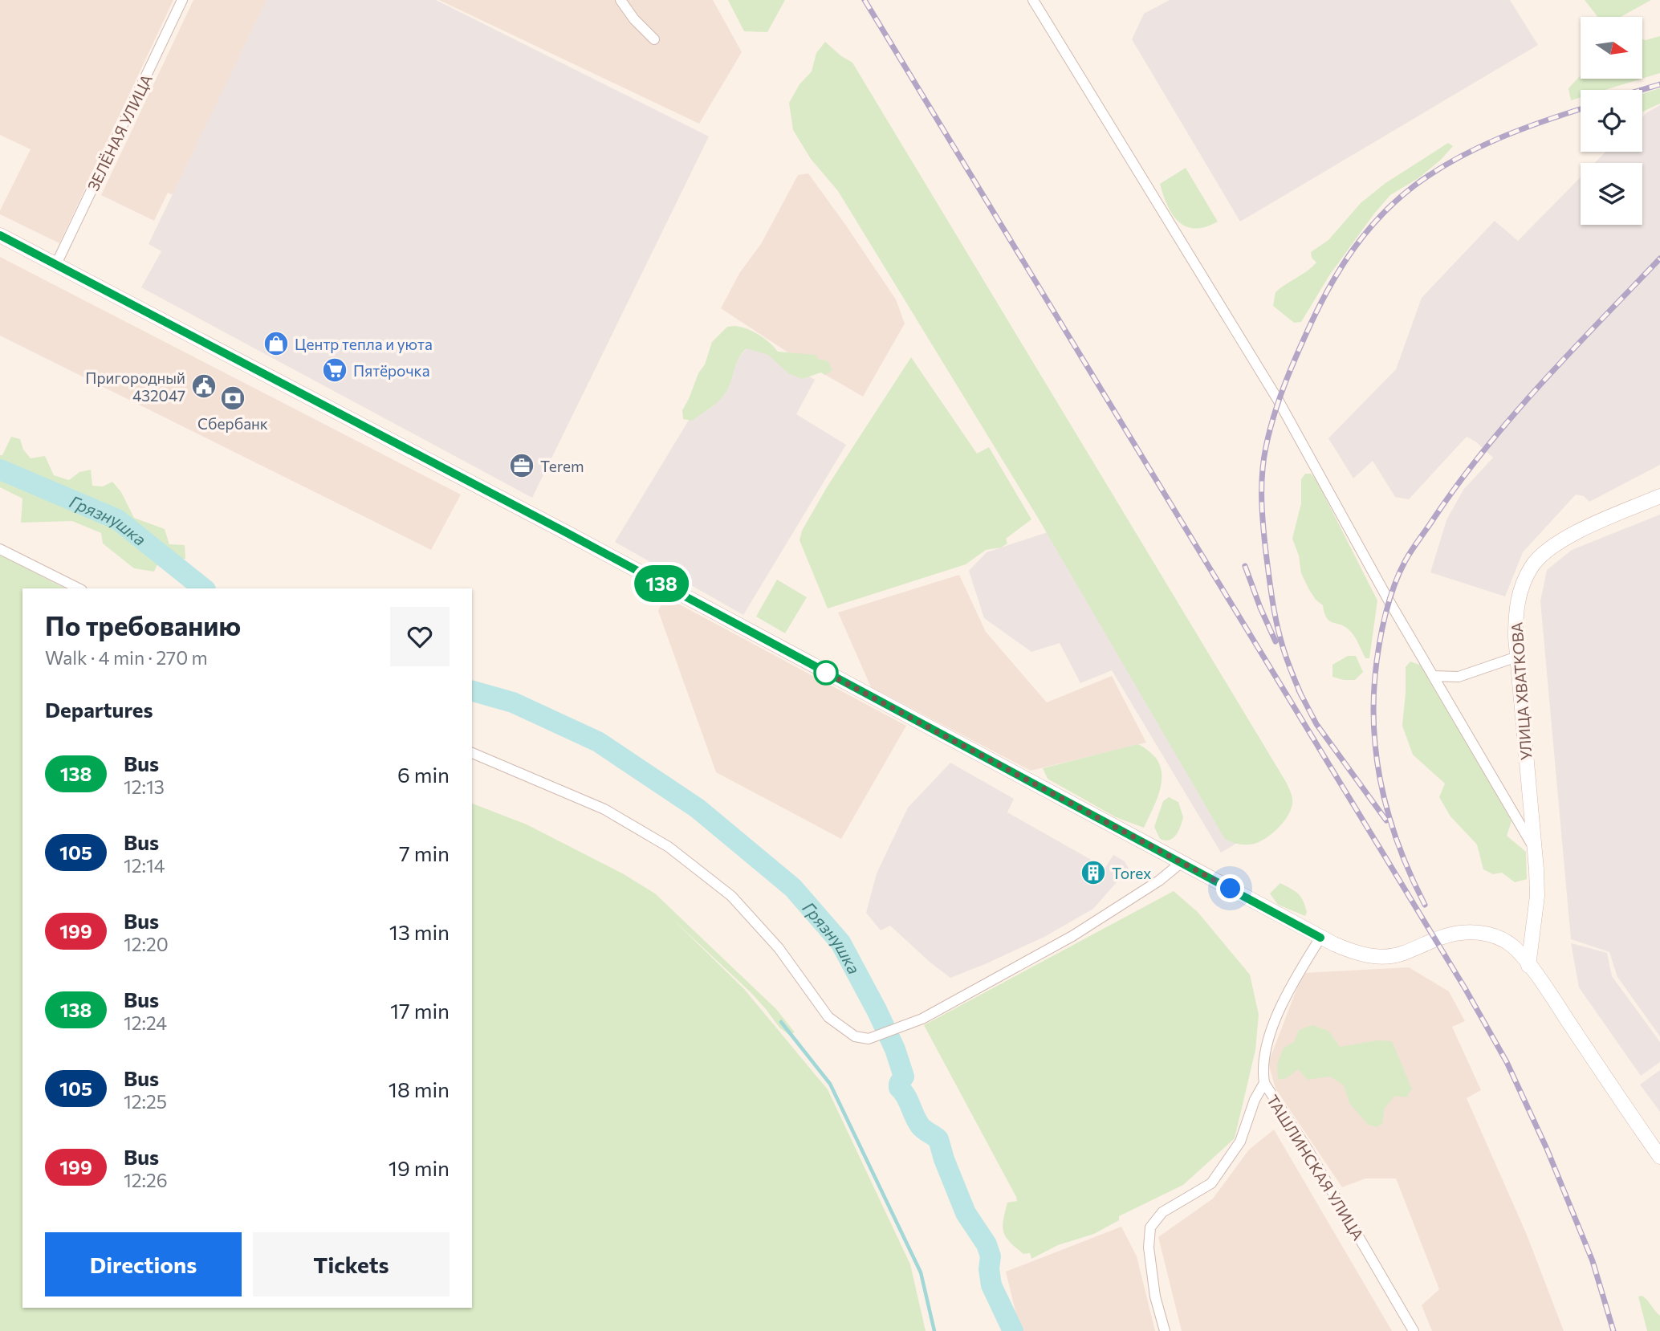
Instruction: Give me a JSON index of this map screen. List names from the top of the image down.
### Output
{
  "streets": {
    "main road": ["УЛИЦА ХВАТКОВА"],
    "street": ["ЗЕЛЁНАЯ УЛИЦА", "ТАШЛИНСКАЯ УЛИЦА"]
  },
  "water": ["Грязнушка"],
  "places": {
    "shop": ["Центр тепла и уюта"],
    "supermarket": ["Пятёрочка"],
    "public building": ["Пригородный 432047"],
    "bank": ["Сбербанк"],
    "office": ["Terem"],
    "building": ["Torex"]
  },
  "lines": ["bus line 138"],
  "north": "right",
  "page": {
    "on_map": "138",
    "heading": [
      ["По требованию", "Walk · 4 min · 270 m"],
      "Departures"
    ],
    "list": [
      {
        "mark": "138",
        "name": "Bus",
        "note": "12:13",
        "value": "6 min"
      },
      {
        "mark": "105",
        "name": "Bus",
        "note": "12:14",
        "value": "7 min"
      },
      {
        "mark": "199",
        "name": "Bus",
        "note": "12:20",
        "value": "13 min"
      },
      {
        "mark": "138",
        "name": "Bus",
        "note": "12:24",
        "value": "17 min"
      },
      {
        "mark": "105",
        "name": "Bus",
        "note": "12:25",
        "value": "18 min"
      },
      {
        "mark": "199",
        "name": "Bus",
        "note": "12:26",
        "value": "19 min"
      }
    ],
    "buttons": ["Directions", "Tickets"]
  }
}
